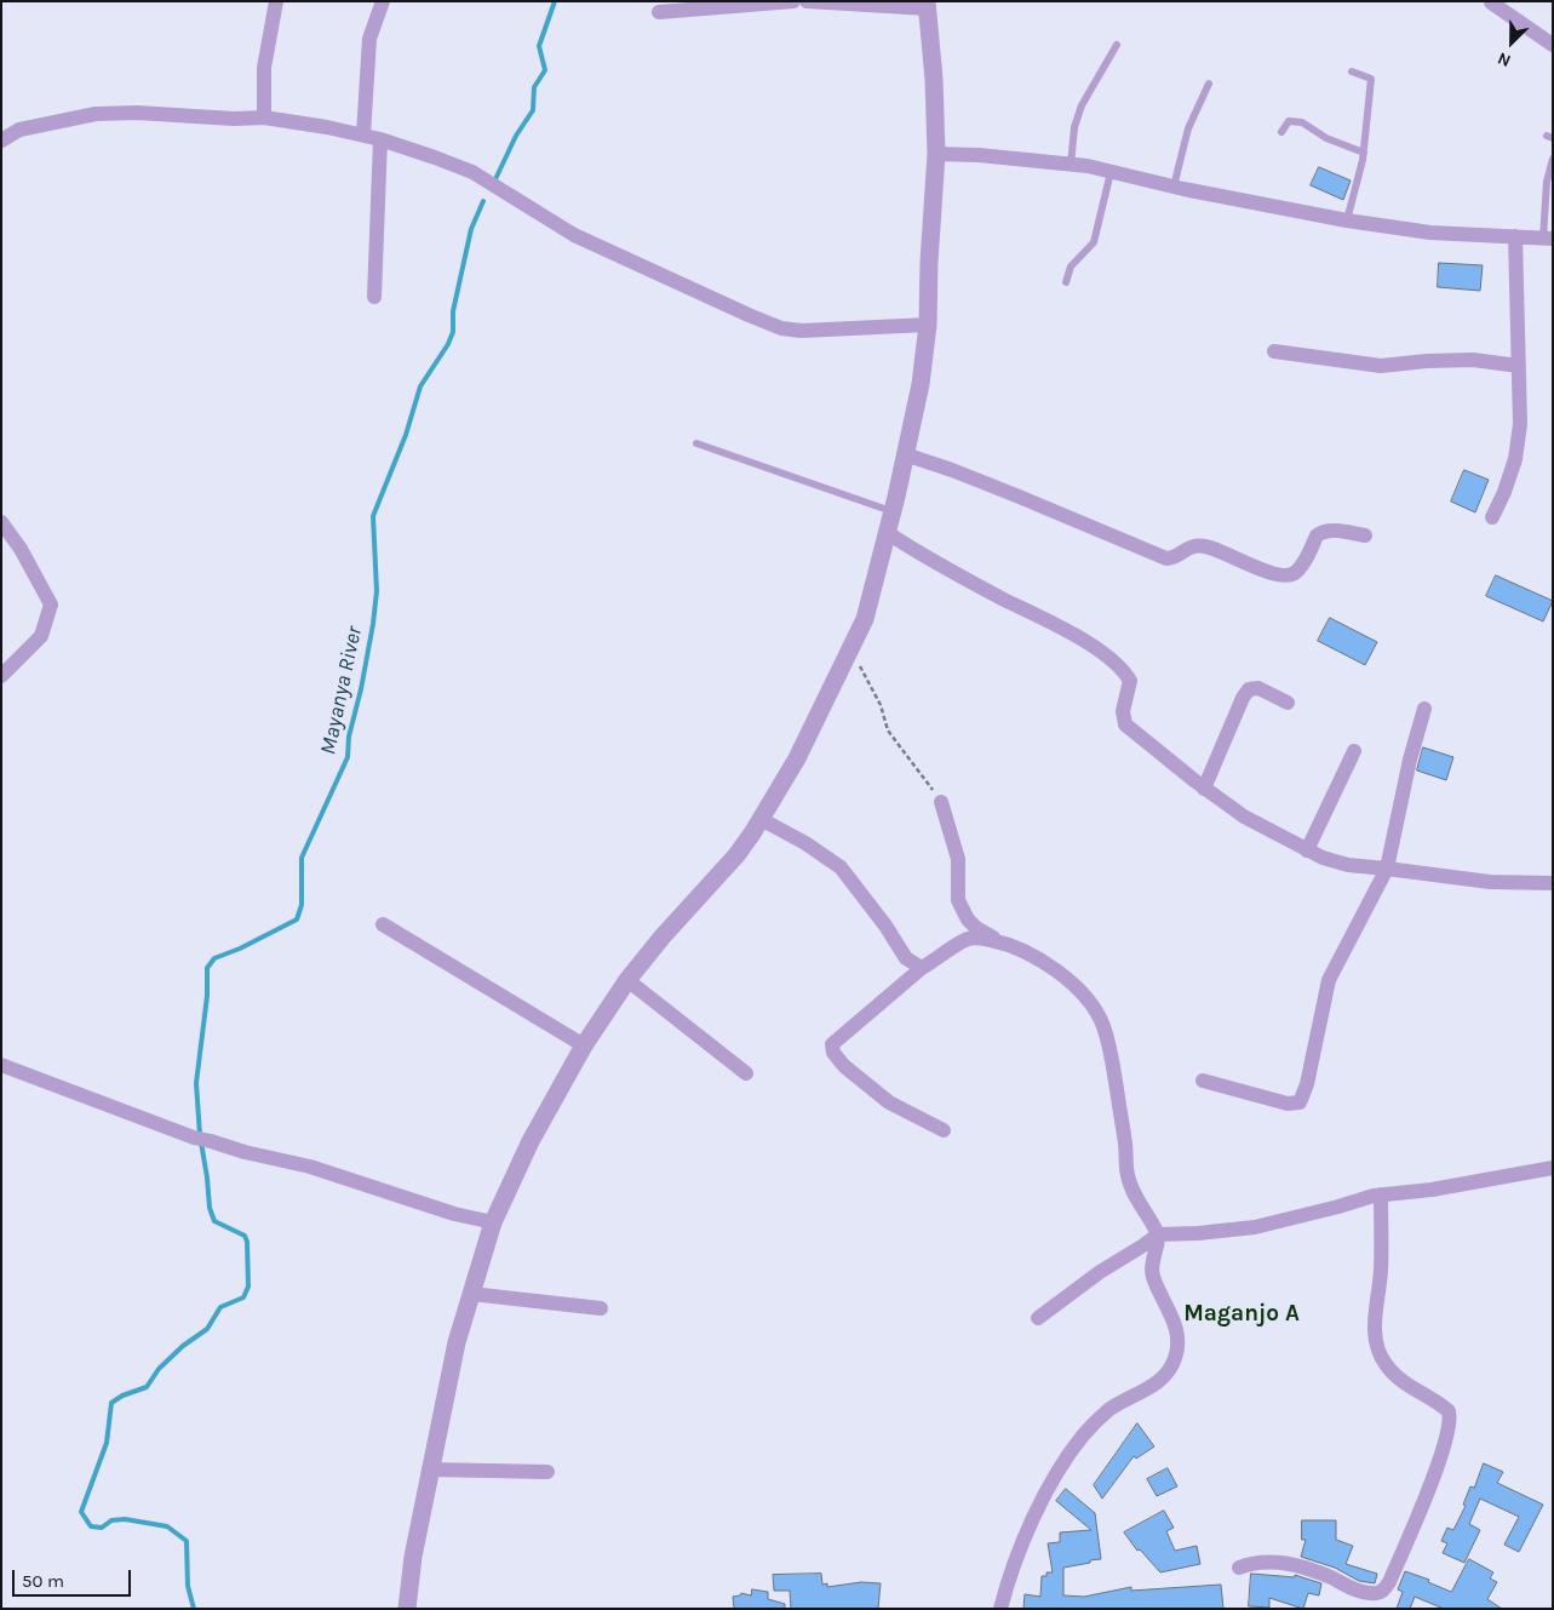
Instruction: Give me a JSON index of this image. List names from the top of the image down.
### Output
{
  "districts": ["Maganjo A"],
  "water": ["Mayanya River"],
  "scale_bar": "50 m",
  "north": "bottom left"
}
